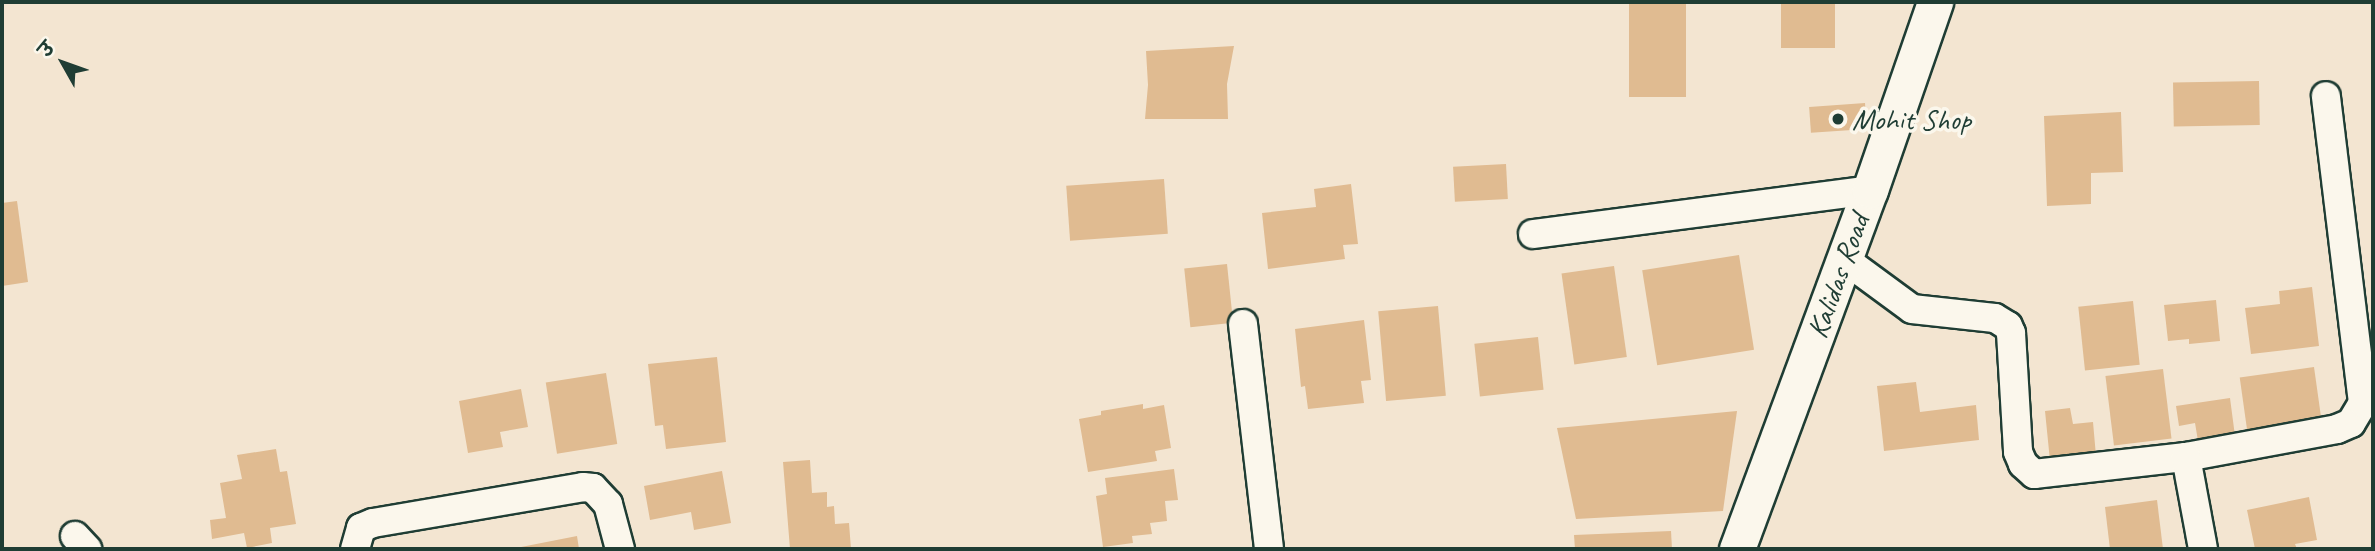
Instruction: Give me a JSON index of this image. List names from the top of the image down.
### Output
{
  "streets": {
    "street": ["Kalidas Road"]
  },
  "places": ["Mohit Shop"],
  "north": "top left"
}
